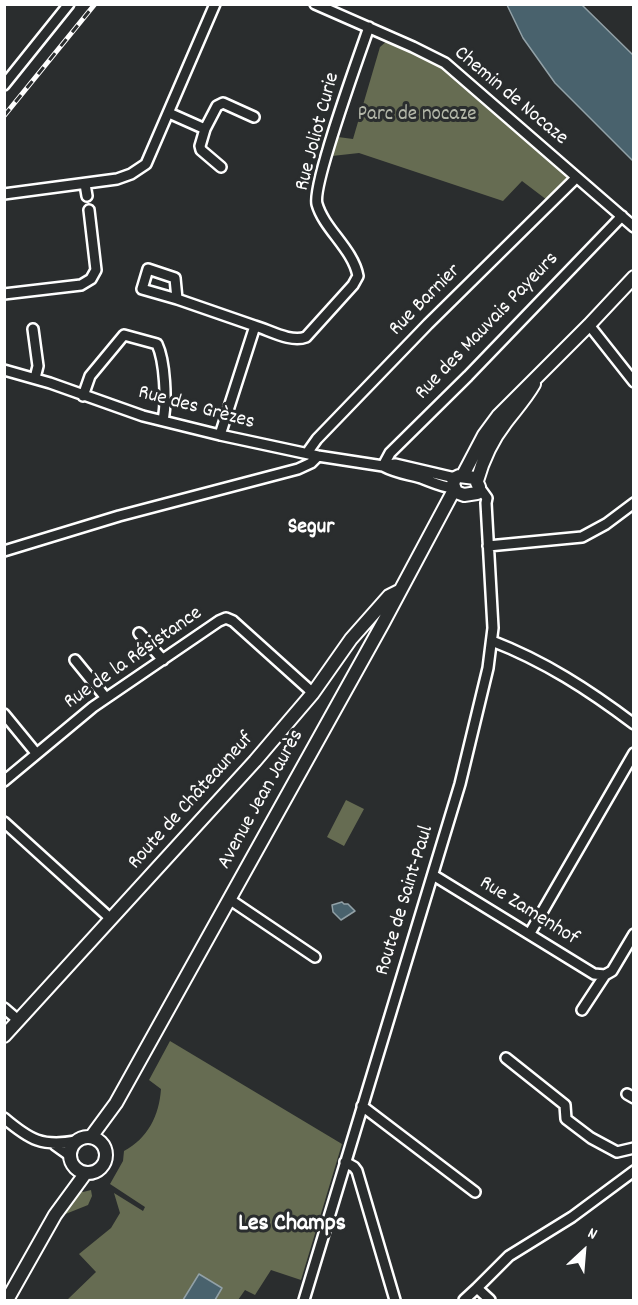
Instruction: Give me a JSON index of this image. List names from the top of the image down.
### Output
{
  "streets": {
    "main road": ["Avenue Jean Jaurès", "Route de Châteauneuf"],
    "street": [
      "Chemin de Nocaze",
      "Rue Joliot Curie",
      "Rue Barnier",
      "Rue des Mauvais Payeurs",
      "Rue des Grèzes",
      "Rue de la Résistance",
      "Route de Saint-Paul",
      "Rue Zamenhof"
    ]
  },
  "crossings": [
    ["Chemin de Nocaze", "Rue Joliot Curie"],
    ["Chemin de Nocaze", "Rue Barnier"],
    ["Chemin de Nocaze", "Rue des Mauvais Payeurs"],
    ["Rue Barnier", "Rue des Grèzes"],
    ["Rue des Mauvais Payeurs", "Rue des Grèzes"],
    ["Rue des Grèzes", "Avenue Jean Jaurès"],
    ["Rue des Grèzes", "Route de Saint-Paul"],
    ["Rue de la Résistance", "Route de Châteauneuf"],
    ["Avenue Jean Jaurès", "Route de Châteauneuf"],
    ["Avenue Jean Jaurès", "Route de Saint-Paul"],
    ["Route de Saint-Paul", "Rue Zamenhof"]
  ],
  "districts": ["Segur", "Les Champs"],
  "parks": ["Parc de nocaze"],
  "north": "top right"
}
